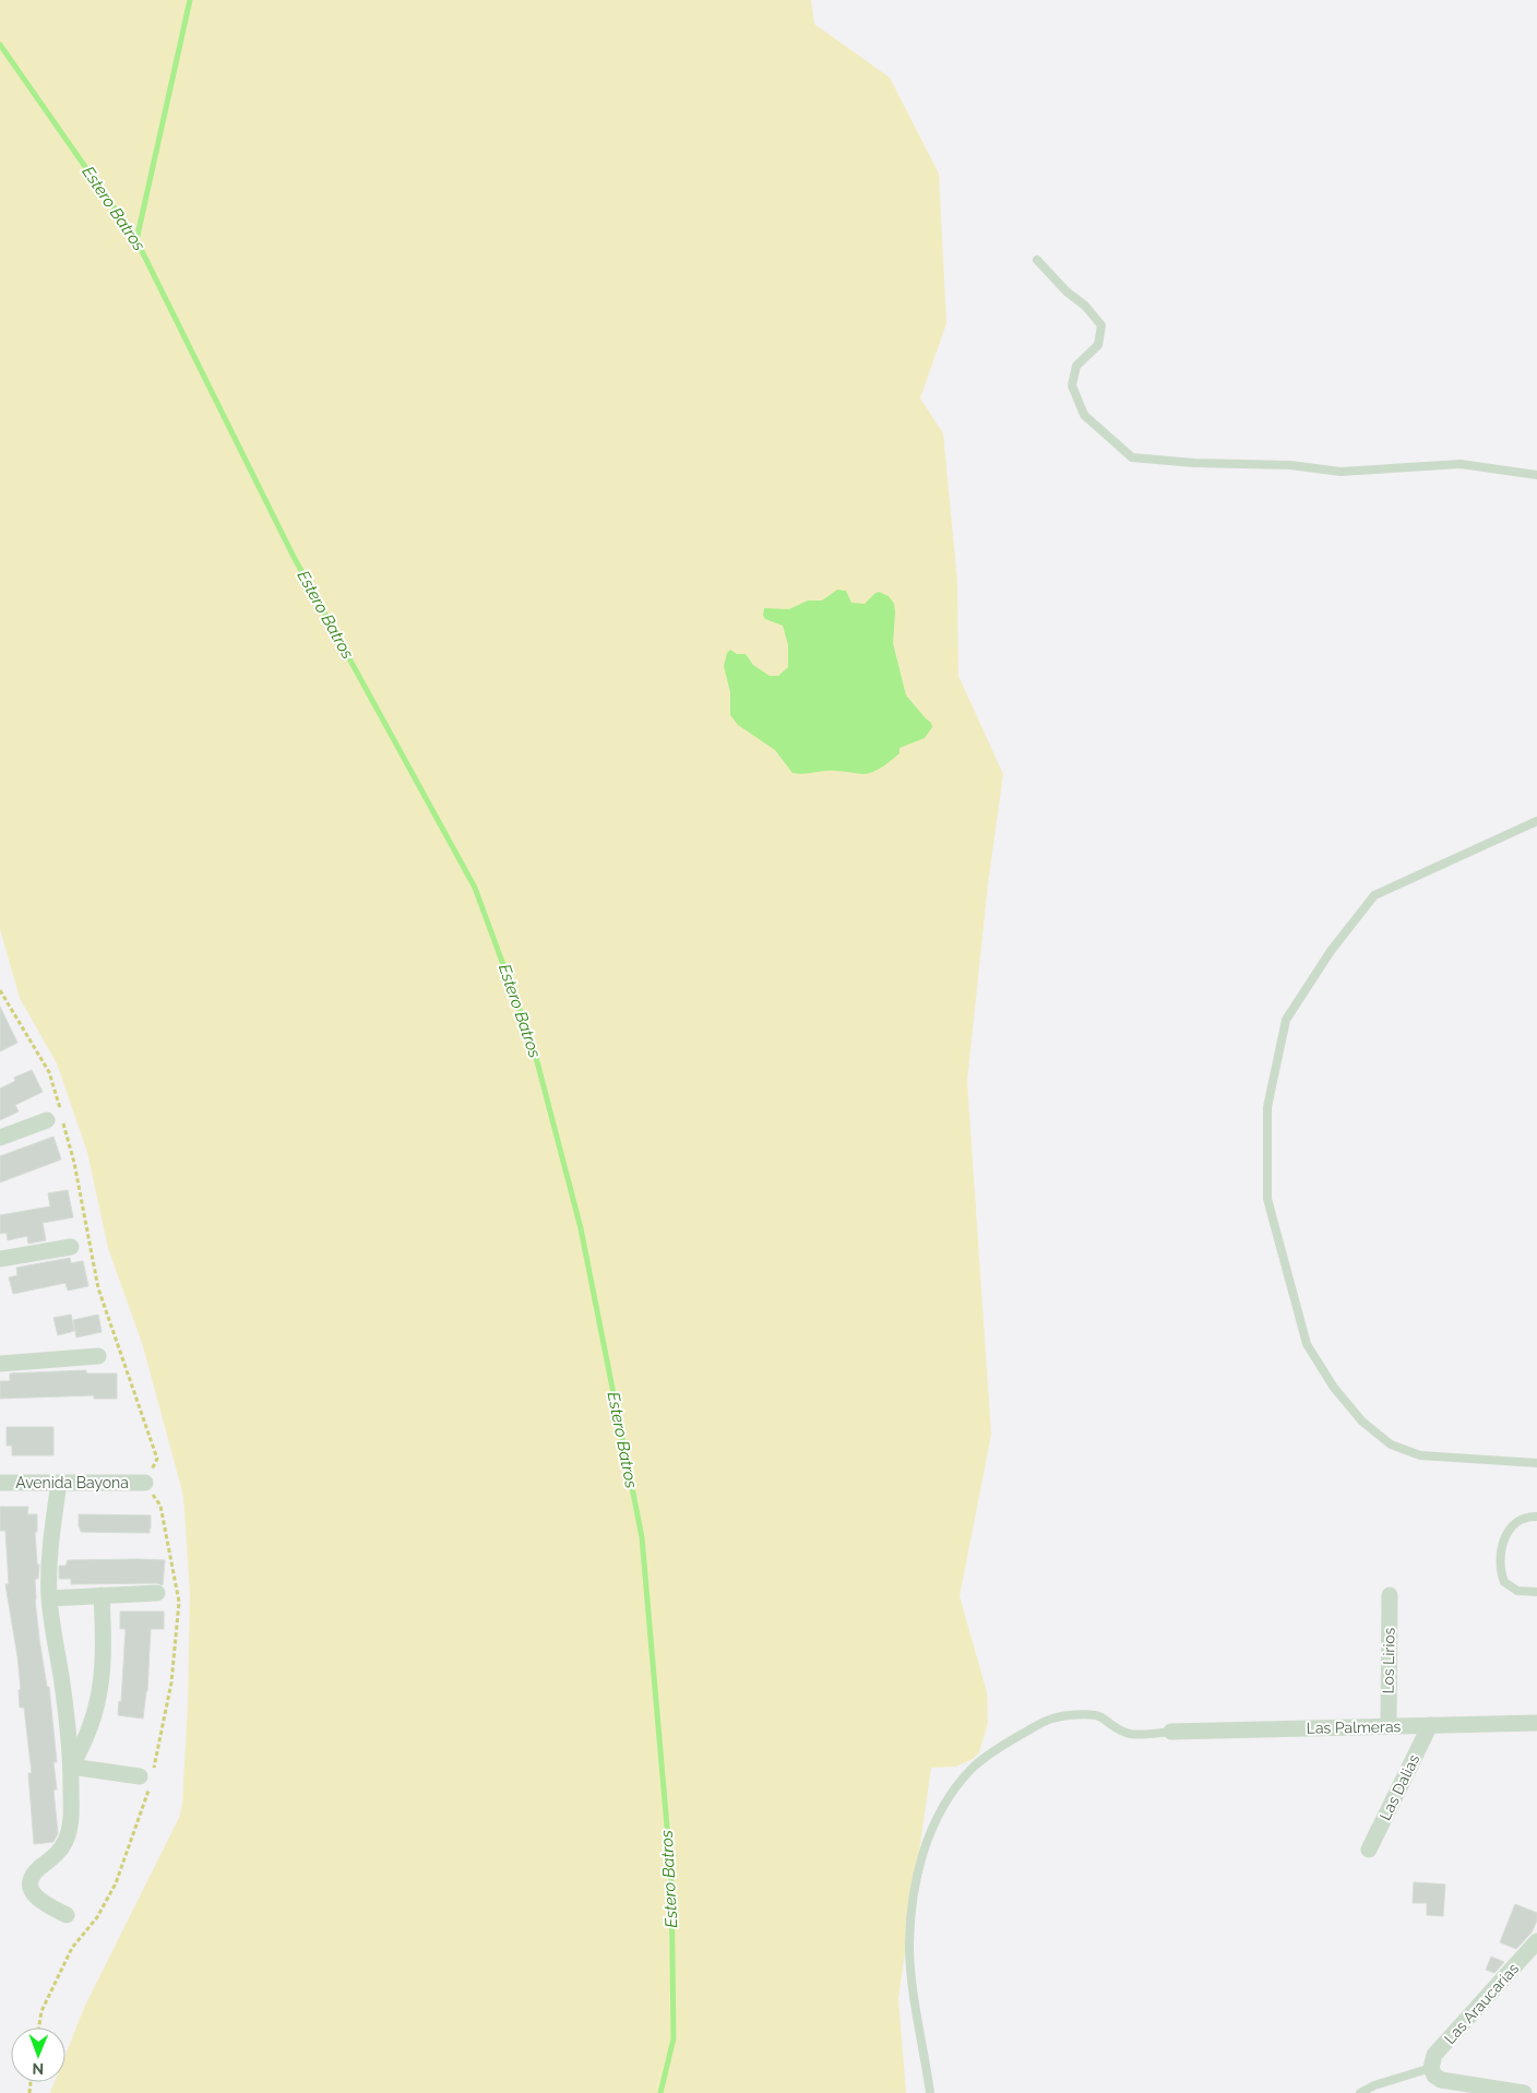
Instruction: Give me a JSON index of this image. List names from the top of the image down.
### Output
{
  "streets": {
    "street": [
      "Avenida Bayona",
      "Los Lirios",
      "Las Palmeras",
      "Las Dalias",
      "Las Araucarias"
    ]
  },
  "crossings": [
    ["Los Lirios", "Las Palmeras"],
    ["Las Palmeras", "Las Dalias"]
  ],
  "water": ["Estero Batros"],
  "north": "bottom"
}
